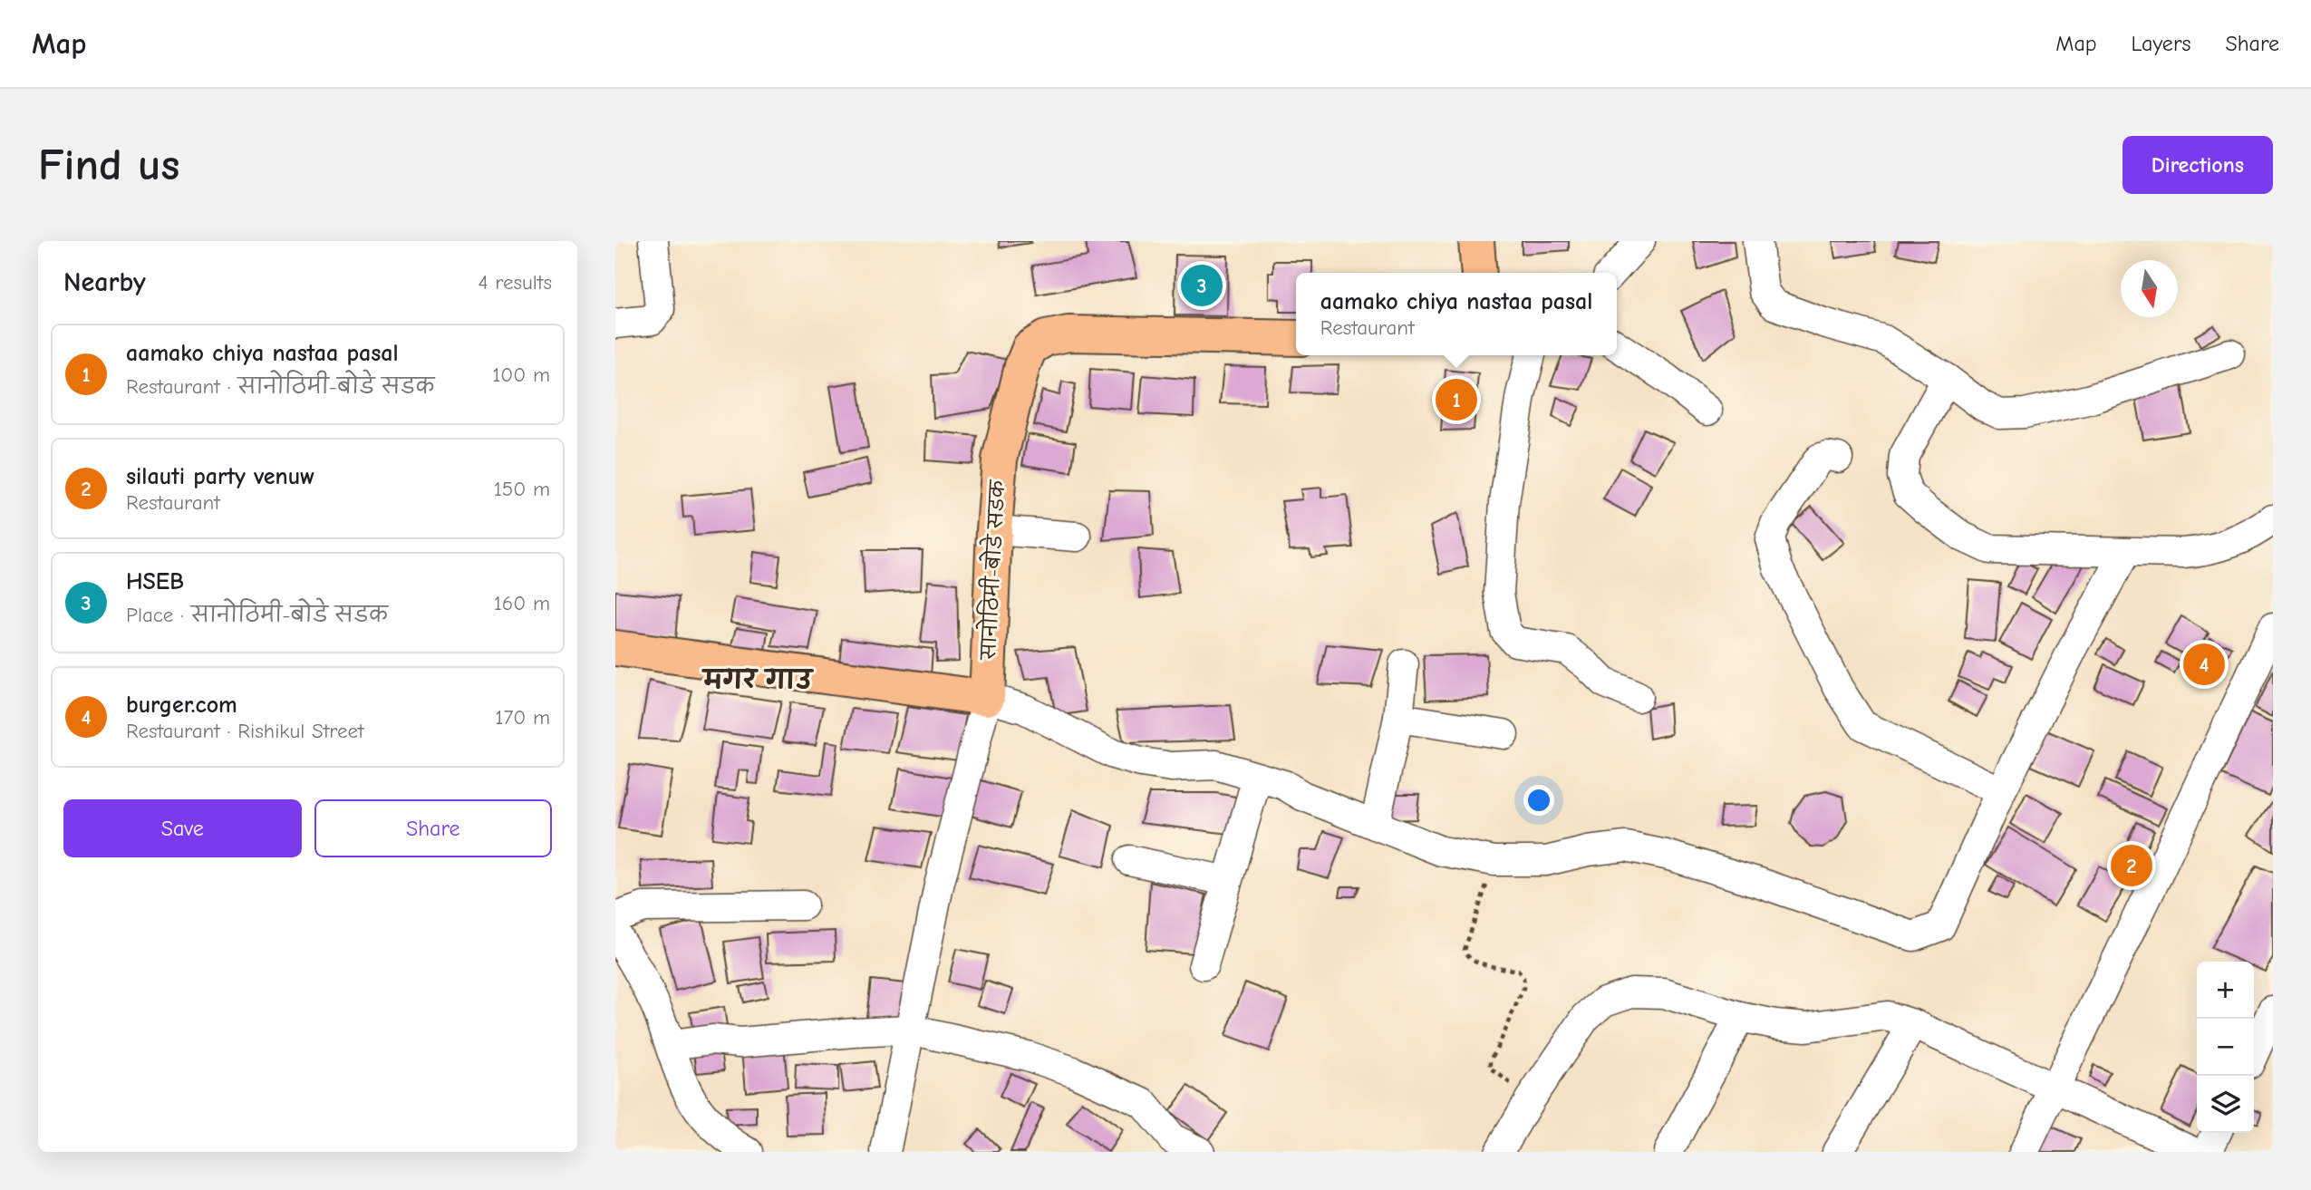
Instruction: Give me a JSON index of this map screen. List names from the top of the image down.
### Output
{
  "streets": {
    "main road": ["सानोठिमी-बोडे सडक"]
  },
  "districts": ["मगर गाउ"],
  "north": "bottom",
  "page": {
    "header": "Map",
    "nav": ["Map", "Layers", "Share"],
    "buttons": [
      "Directions",
      ["Save", "Share"]
    ],
    "title": "Find us",
    "heading": ["Nearby", "4 results"],
    "pins": [
      "3",
      "1",
      "4",
      "2"
    ],
    "popup": ["aamako chiya nastaa pasal", "Restaurant"],
    "list": [
      {
        "mark": "1",
        "name": "aamako chiya nastaa pasal",
        "note": "Restaurant · सानोठिमी-बोडे सडक",
        "value": "100 m"
      },
      {
        "mark": "2",
        "name": "silauti party venuw",
        "note": "Restaurant",
        "value": "150 m"
      },
      {
        "mark": "3",
        "name": "HSEB",
        "note": "Place · सानोठिमी-बोडे सडक",
        "value": "160 m"
      },
      {
        "mark": "4",
        "name": "burger.com",
        "note": "Restaurant · Rishikul Street",
        "value": "170 m"
      }
    ],
    "map_buttons": ["+", "−"]
  }
}
